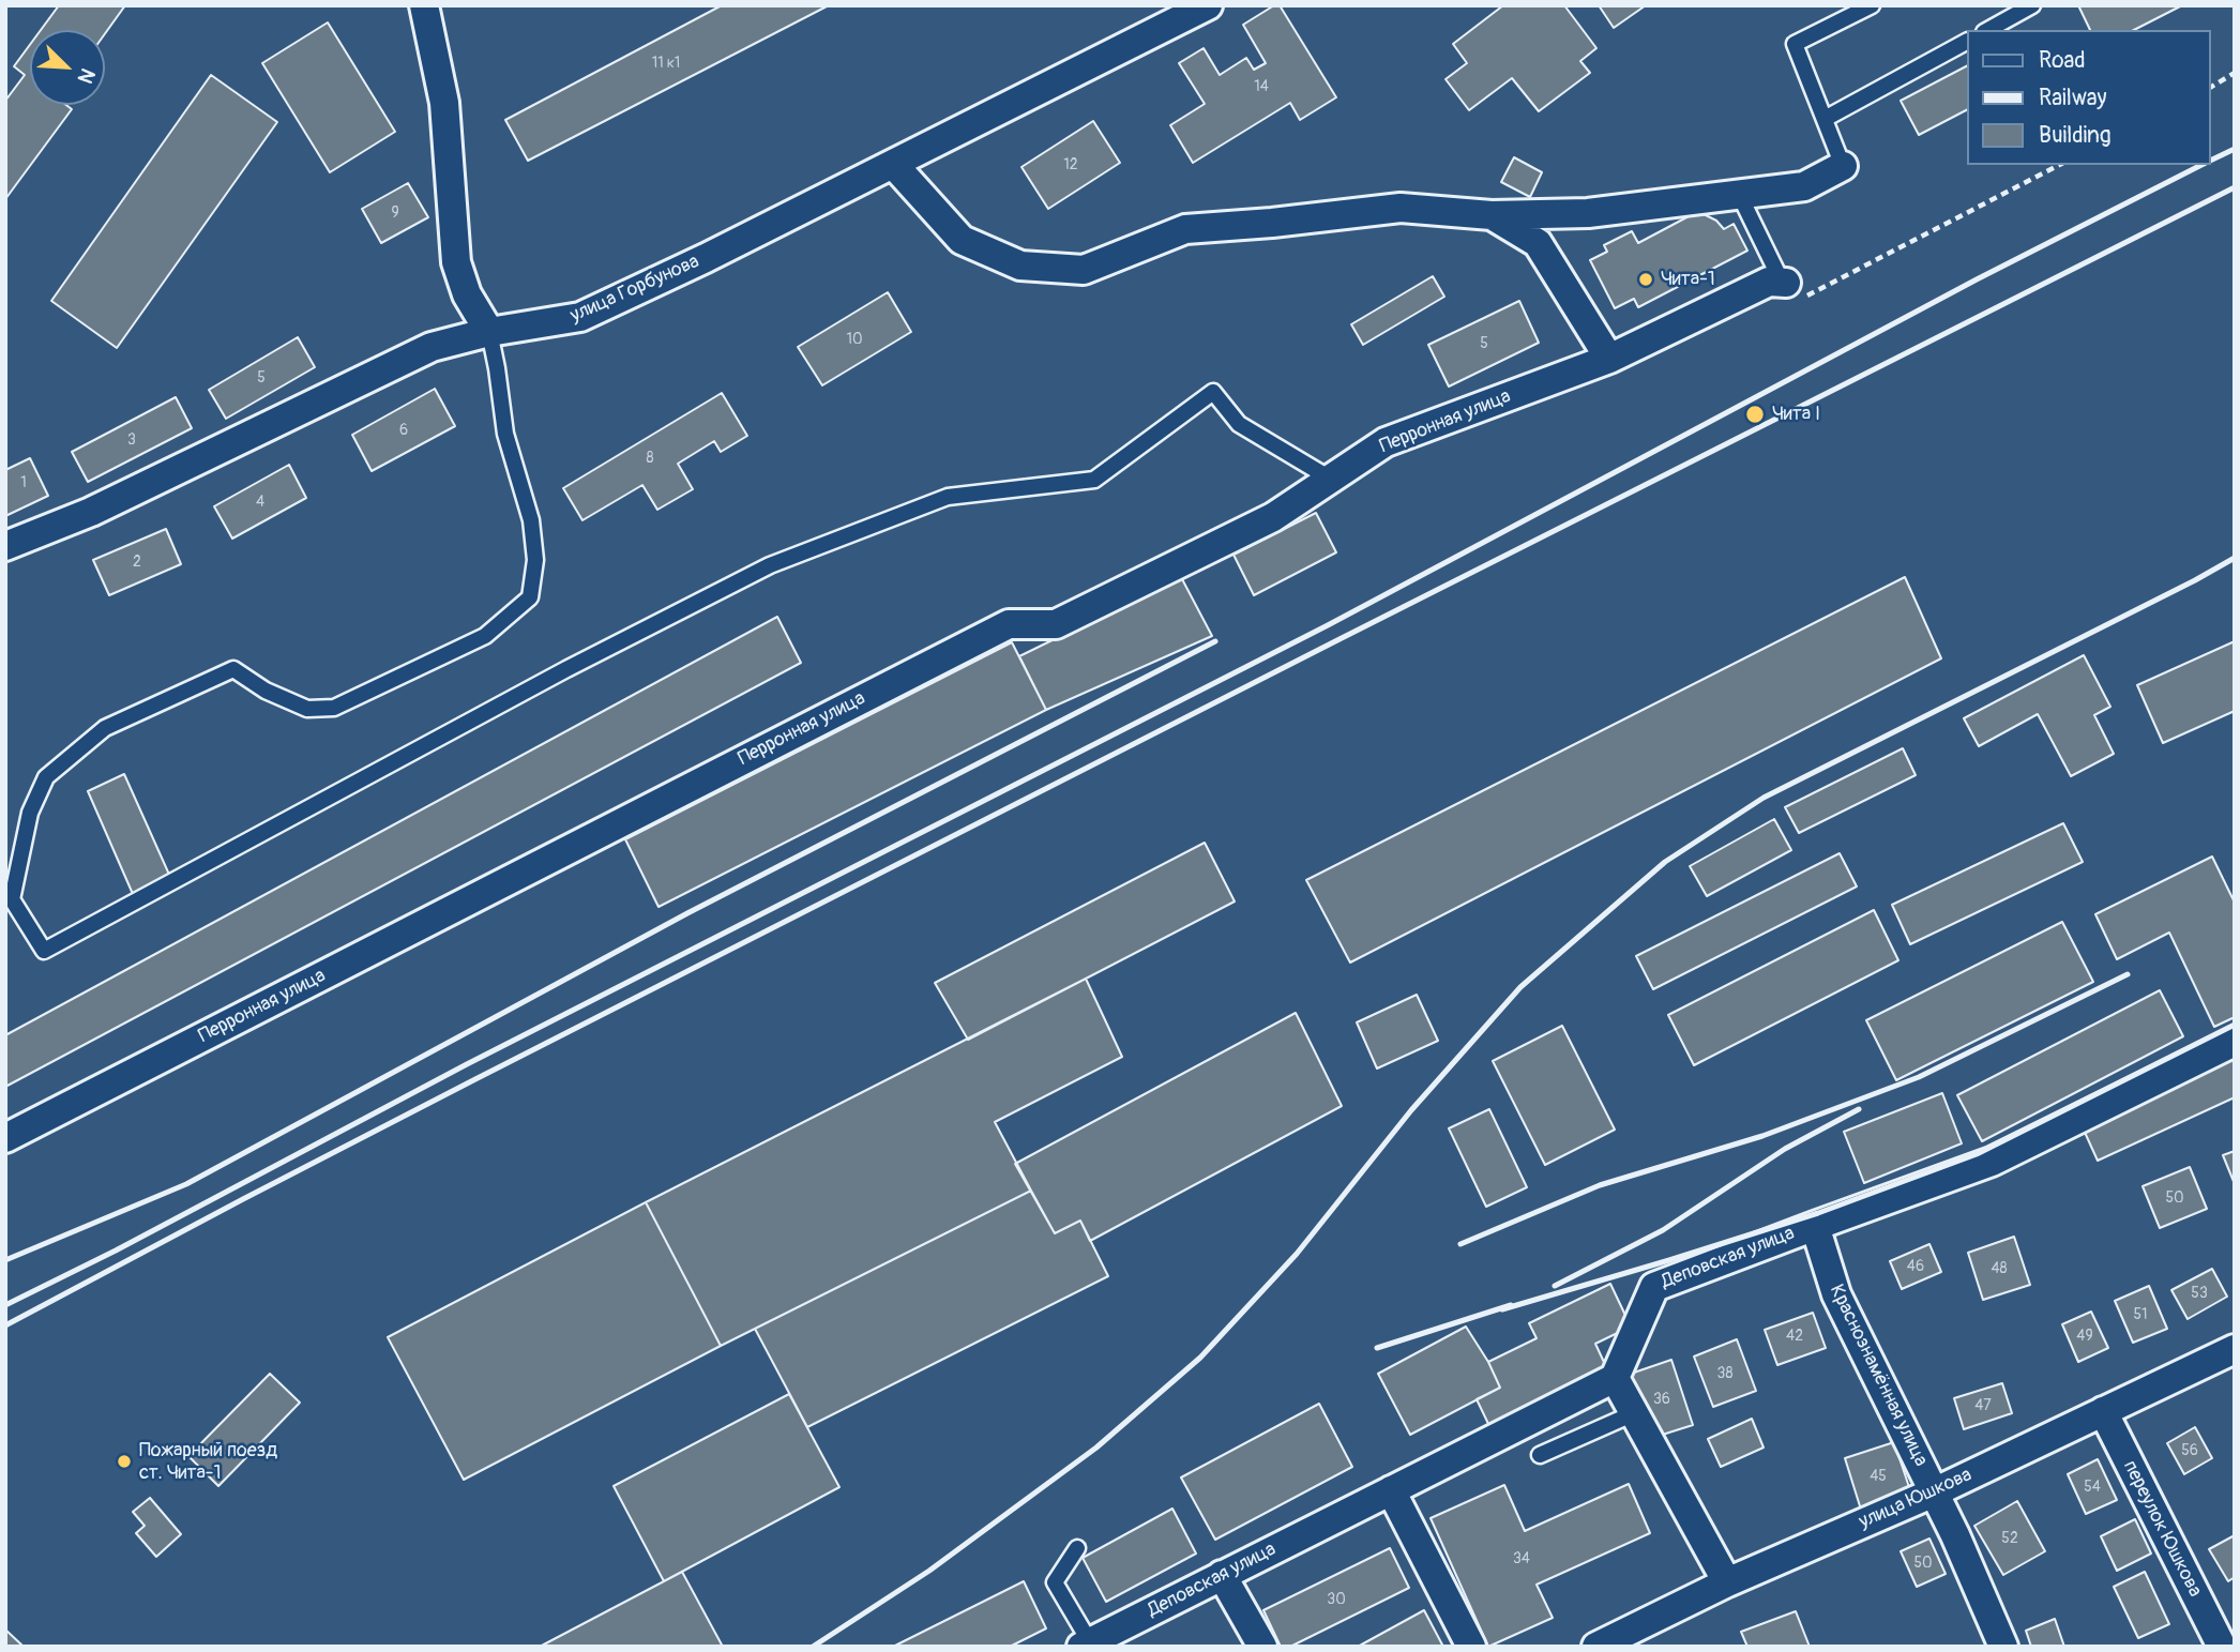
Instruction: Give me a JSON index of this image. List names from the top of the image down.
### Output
{
  "streets": {
    "street": [
      "улица Горбунова",
      "Перронная улица",
      "Деповская улица",
      "Краснознамённая улица",
      "улица Юшкова",
      "переулок Юшкова"
    ]
  },
  "crossings": [
    ["Деповская улица", "Краснознамённая улица"],
    ["Краснознамённая улица", "улица Юшкова"],
    ["улица Юшкова", "переулок Юшкова"]
  ],
  "places": ["Чита-1", "Чита I", "Пожарный поезд ст. Чита-1"],
  "house_numbers": [
    "11 к1",
    "14",
    "12",
    "9",
    "10",
    "5",
    "5",
    "6",
    "3",
    "8",
    "1",
    "4",
    "2",
    "50",
    "46",
    "48",
    "53",
    "51",
    "42",
    "49",
    "38",
    "36",
    "47",
    "56",
    "45",
    "54",
    "52",
    "34",
    "50",
    "30"
  ],
  "legend": ["Road", "Railway", "Building"],
  "north": "bottom right"
}
